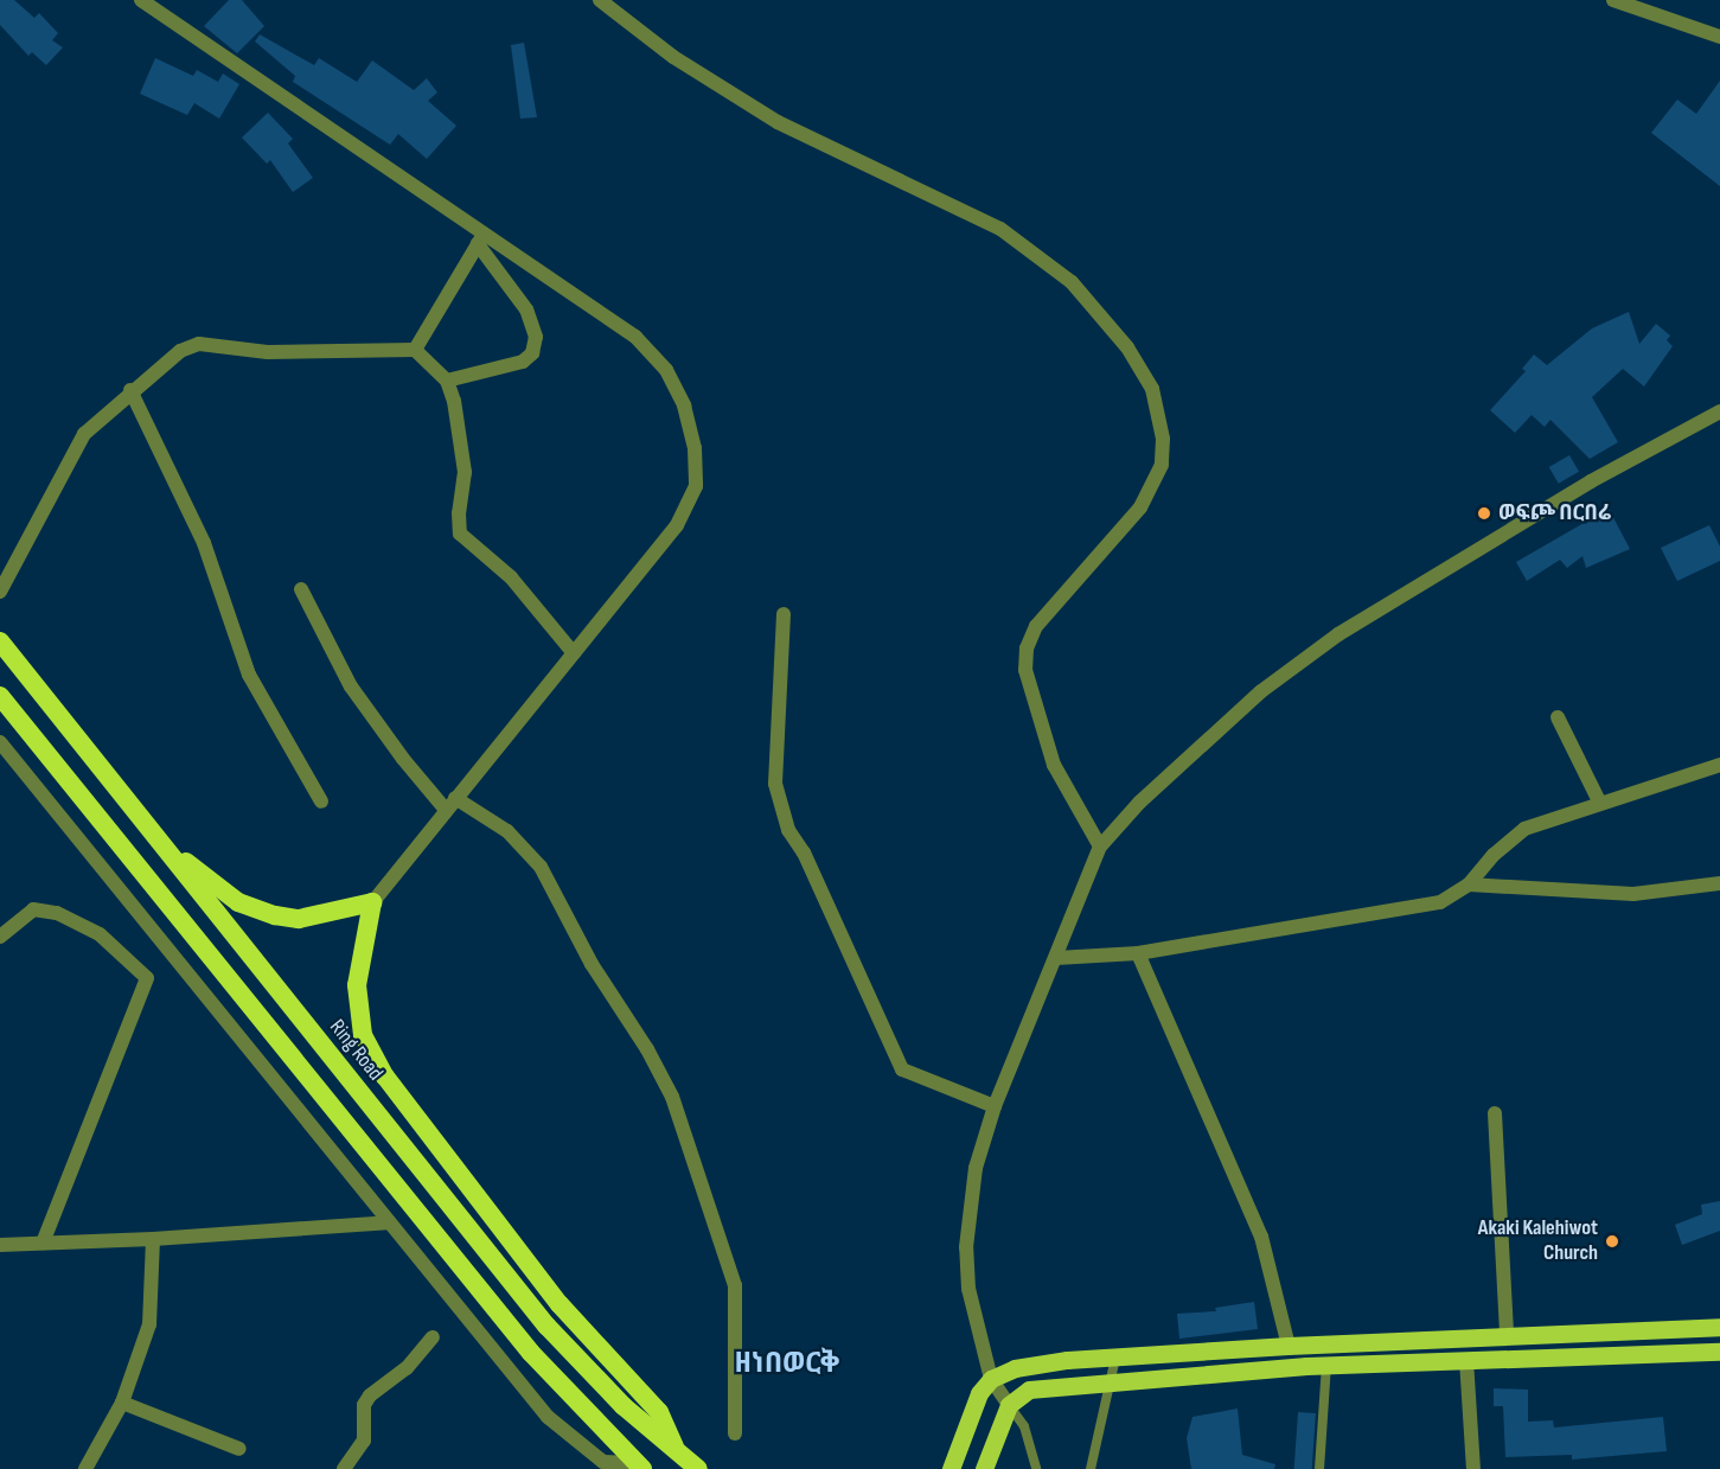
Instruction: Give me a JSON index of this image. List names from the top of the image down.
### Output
{
  "streets": {
    "highway": ["Ring Road"]
  },
  "districts": ["ዘነበወርቅ"],
  "places": ["ወፍጮ በርበሬ", "Akaki Kalehiwot Church"]
}
